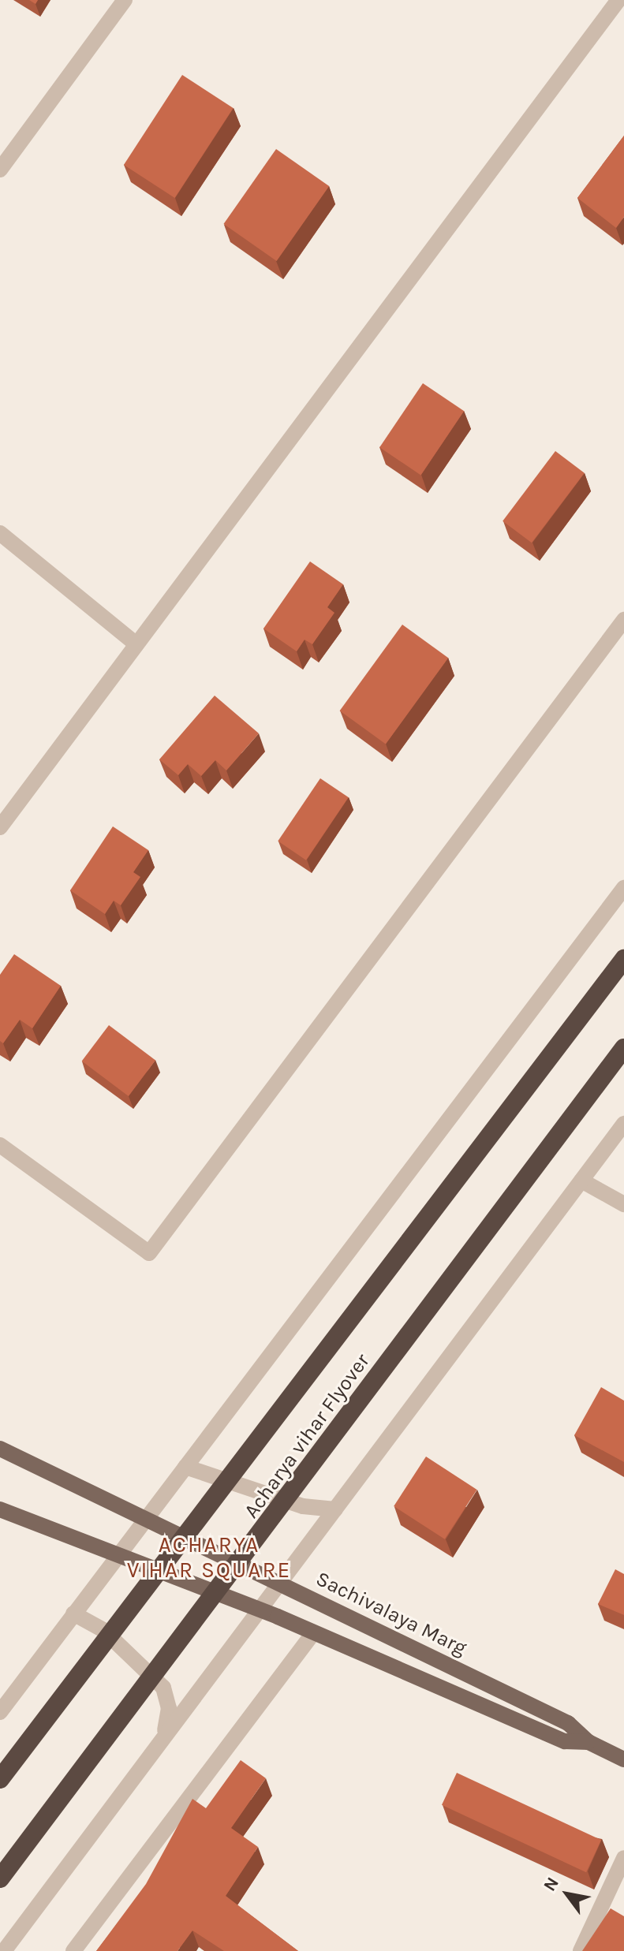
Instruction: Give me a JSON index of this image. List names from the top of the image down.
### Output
{
  "streets": {
    "highway": ["Acharya vihar Flyover"],
    "main road": ["Sachivalaya Marg"]
  },
  "districts": ["ACHARYA VIHAR SQUARE"],
  "north": "top left"
}
